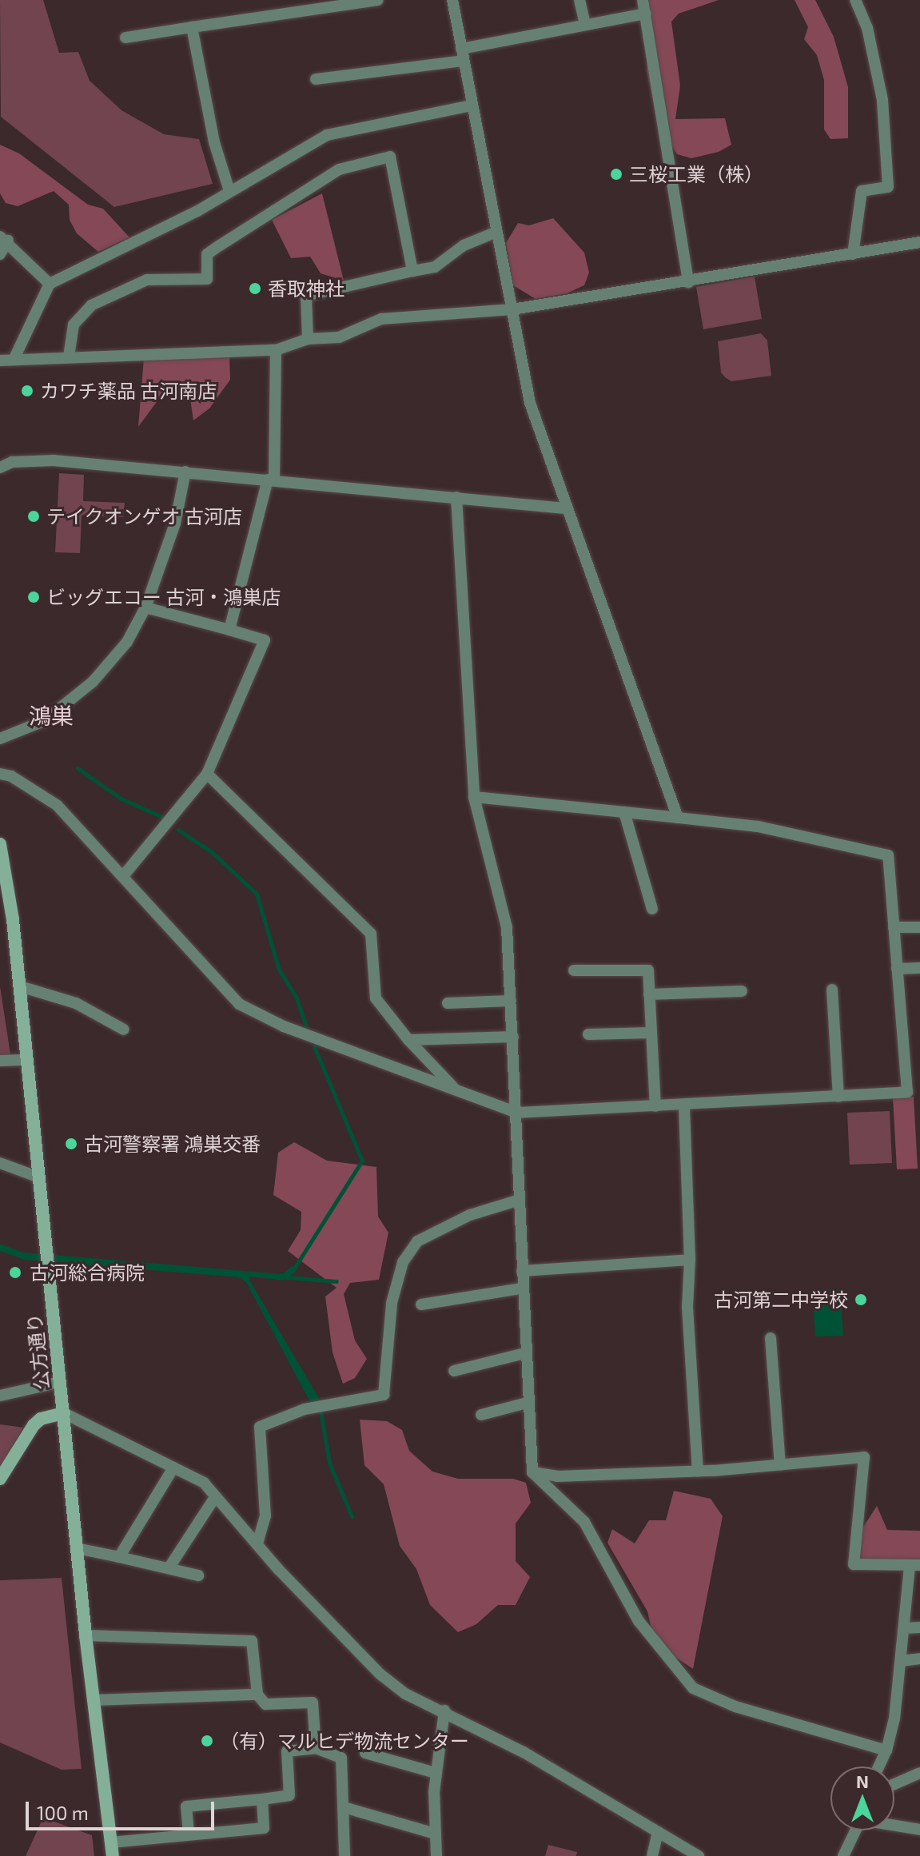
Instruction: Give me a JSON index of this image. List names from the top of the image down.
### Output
{
  "streets": {
    "street": ["公方通り"]
  },
  "districts": ["鴻巣"],
  "places": [
    "三桜工業（株）",
    "香取神社",
    "カワチ薬品 古河南店",
    "テイクオンゲオ 古河店",
    "ビッグエコー 古河・鴻巣店",
    "古河警察署 鴻巣交番",
    "古河総合病院",
    "古河第二中学校",
    "（有）マルヒデ物流センター"
  ],
  "scale_bar": "100 m",
  "north": "top"
}
